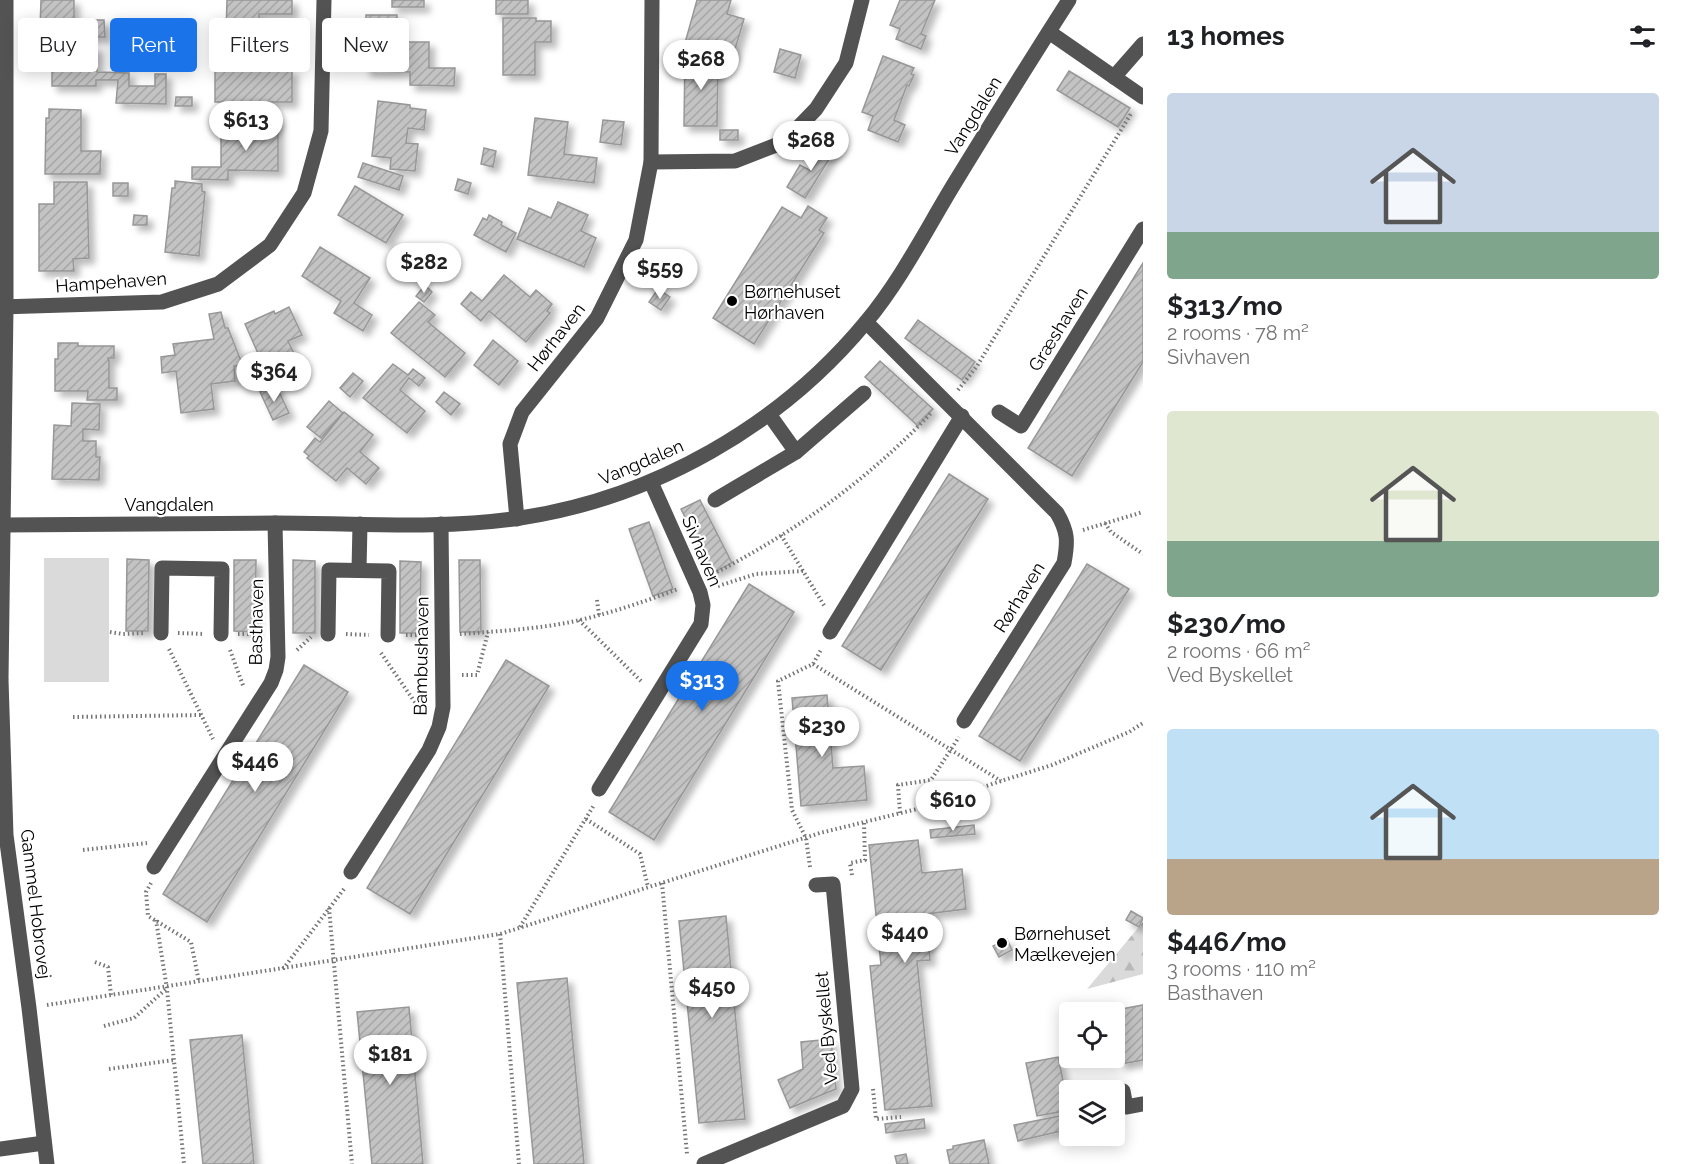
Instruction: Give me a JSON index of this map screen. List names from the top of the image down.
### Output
{
  "streets": {
    "street": [
      "Vangdalen",
      "Hampehaven",
      "Græshaven",
      "Hørhaven",
      "Sivhaven",
      "Rørhaven",
      "Basthaven",
      "Bambushaven",
      "Gammel Hobrovej",
      "Ved Byskellet"
    ]
  },
  "crossings": [
    ["Vangdalen", "Hørhaven"],
    ["Vangdalen", "Sivhaven"],
    ["Vangdalen", "Basthaven"],
    ["Vangdalen", "Bambushaven"],
    ["Vangdalen", "Gammel Hobrovej"],
    ["Hampehaven", "Gammel Hobrovej"]
  ],
  "places": ["Børnehuset Hørhaven", "Børnehuset Mælkevejen"],
  "page": {
    "heading": "13 homes",
    "chip": [
      "Buy",
      "Rent",
      "Filters",
      "New"
    ],
    "price": [
      "$268",
      "$613",
      "$268",
      "$282",
      "$559",
      "$364",
      "$313",
      "$230",
      "$446",
      "$610",
      "$440",
      "$450",
      "$181"
    ],
    "list": [
      {
        "name": "$313/mo",
        "note": "2 rooms · 78 m² · Sivhaven"
      },
      {
        "name": "$230/mo",
        "note": "2 rooms · 66 m² · Ved Byskellet"
      },
      {
        "name": "$446/mo",
        "note": "3 rooms · 110 m² · Basthaven"
      }
    ]
  }
}
